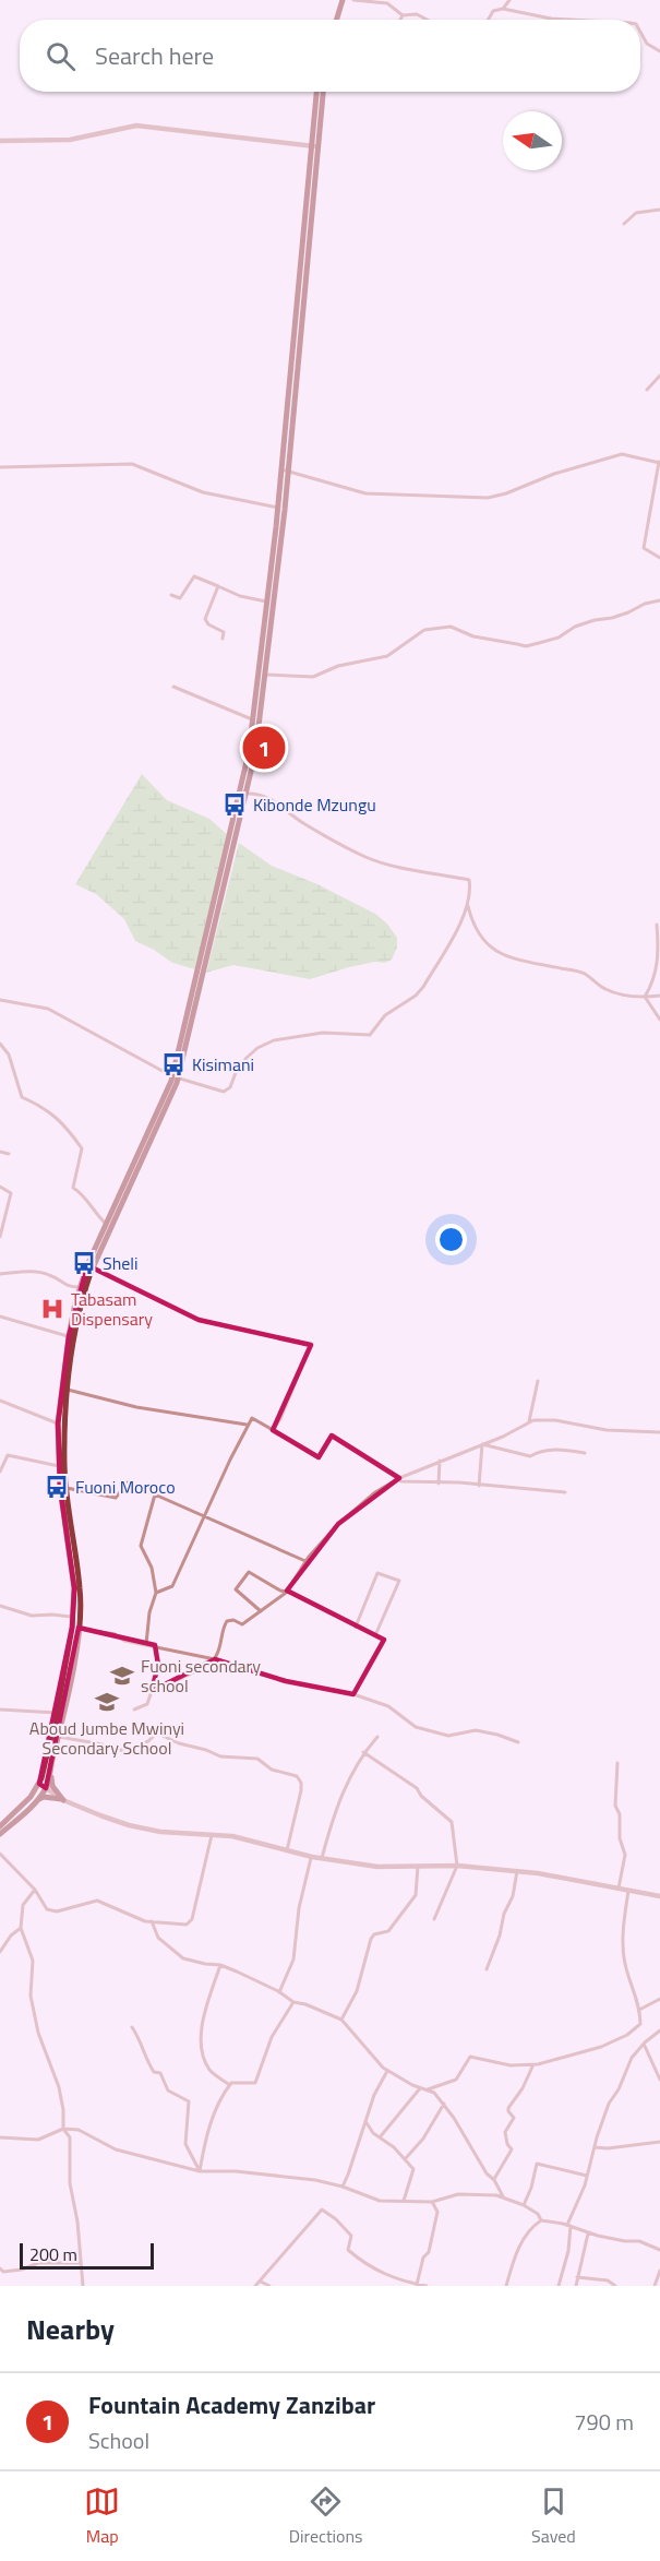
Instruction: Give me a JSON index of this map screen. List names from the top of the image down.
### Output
{
  "places": {
    "bus stop": [
      "Kibonde Mzungu",
      "Kisimani",
      "Sheli",
      "Fuoni Moroco"
    ],
    "hospital": ["Tabasam Dispensary"],
    "school or university": ["Fuoni secondary school", "Aboud Jumbe Mwinyi Secondary School"]
  },
  "scale_bar": "200 m",
  "north": "left",
  "page": {
    "search": "Search here",
    "pins": "1",
    "scale": "200 m",
    "heading": "Nearby",
    "list": [
      {
        "mark": "1",
        "name": "Fountain Academy Zanzibar",
        "note": "School",
        "value": "790 m"
      }
    ],
    "nav": ["Map", "Directions", "Saved"]
  }
}
